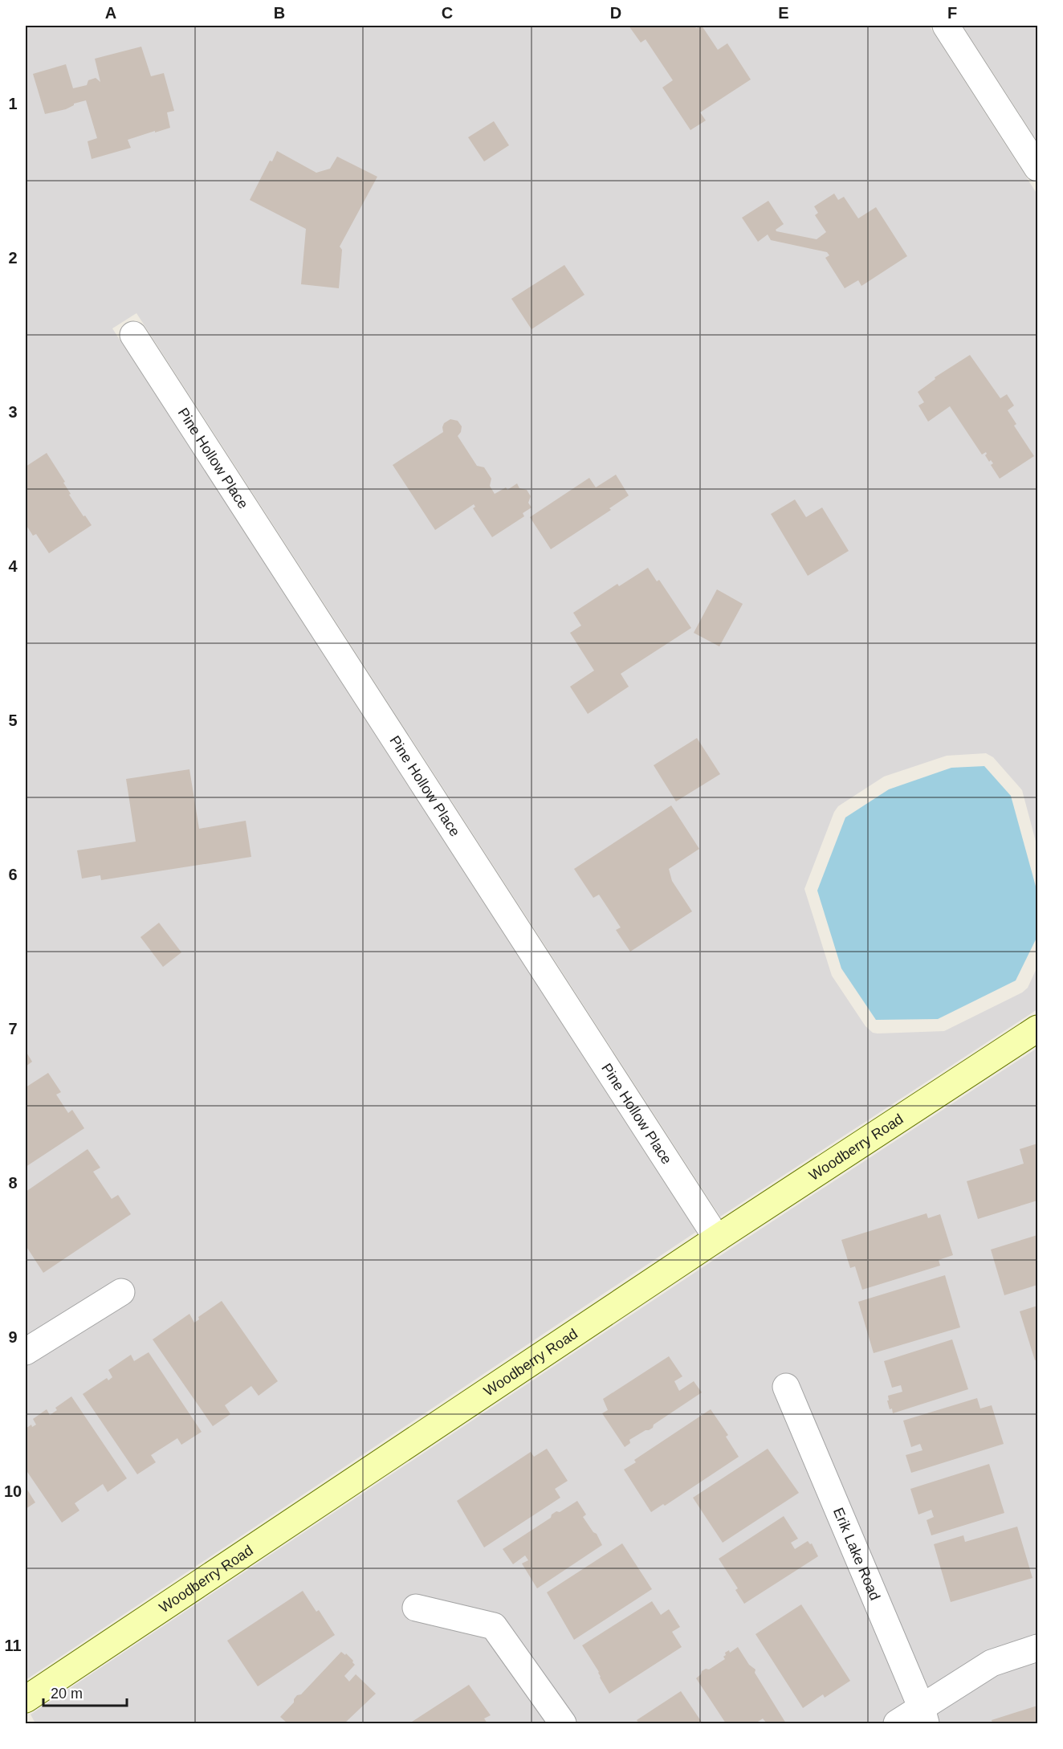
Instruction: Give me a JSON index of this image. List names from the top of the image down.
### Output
{
  "streets": {
    "street": ["Pine Hollow Place", "Woodberry Road", "Erik Lake Road"]
  },
  "crossings": [
    ["Pine Hollow Place", "Woodberry Road"]
  ],
  "scale_bar": "20 m",
  "grid": {
    "columns": [
      "A",
      "B",
      "C",
      "D",
      "E",
      "F"
    ],
    "rows": [
      "1",
      "2",
      "3",
      "4",
      "5",
      "6",
      "7",
      "8",
      "9",
      "10",
      "11"
    ]
  }
}
